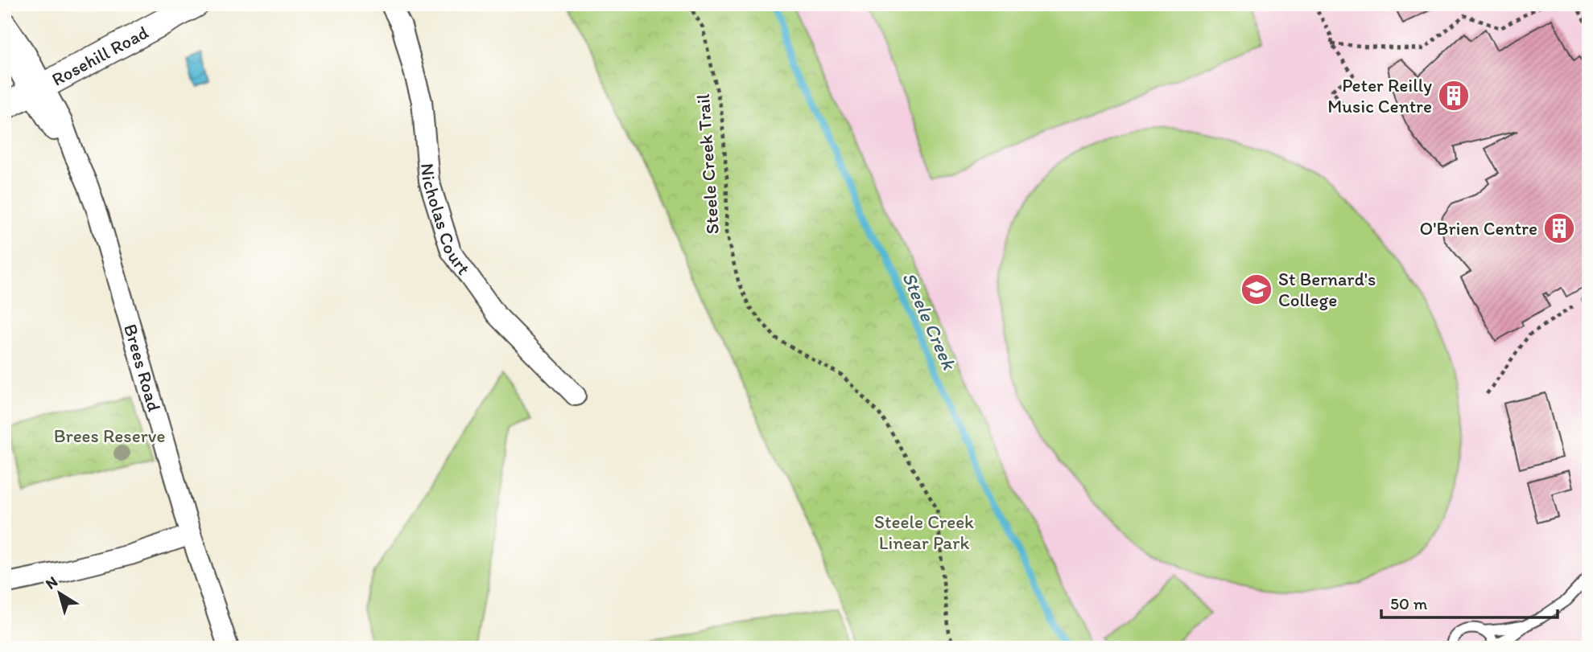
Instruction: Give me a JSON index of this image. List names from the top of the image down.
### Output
{
  "streets": {
    "street": ["Rosehill Road", "Nicholas Court", "Brees Road"],
    "path": ["Steele Creek Trail"]
  },
  "crossings": [
    ["Rosehill Road", "Brees Road"]
  ],
  "water": ["Steele Creek"],
  "parks": ["Brees Reserve", "Steele Creek Linear Park"],
  "places": {
    "building": ["Peter Reilly Music Centre", "O'Brien Centre"],
    "school or university": ["St Bernard's College"]
  },
  "scale_bar": "50 m",
  "north": "top left"
}
